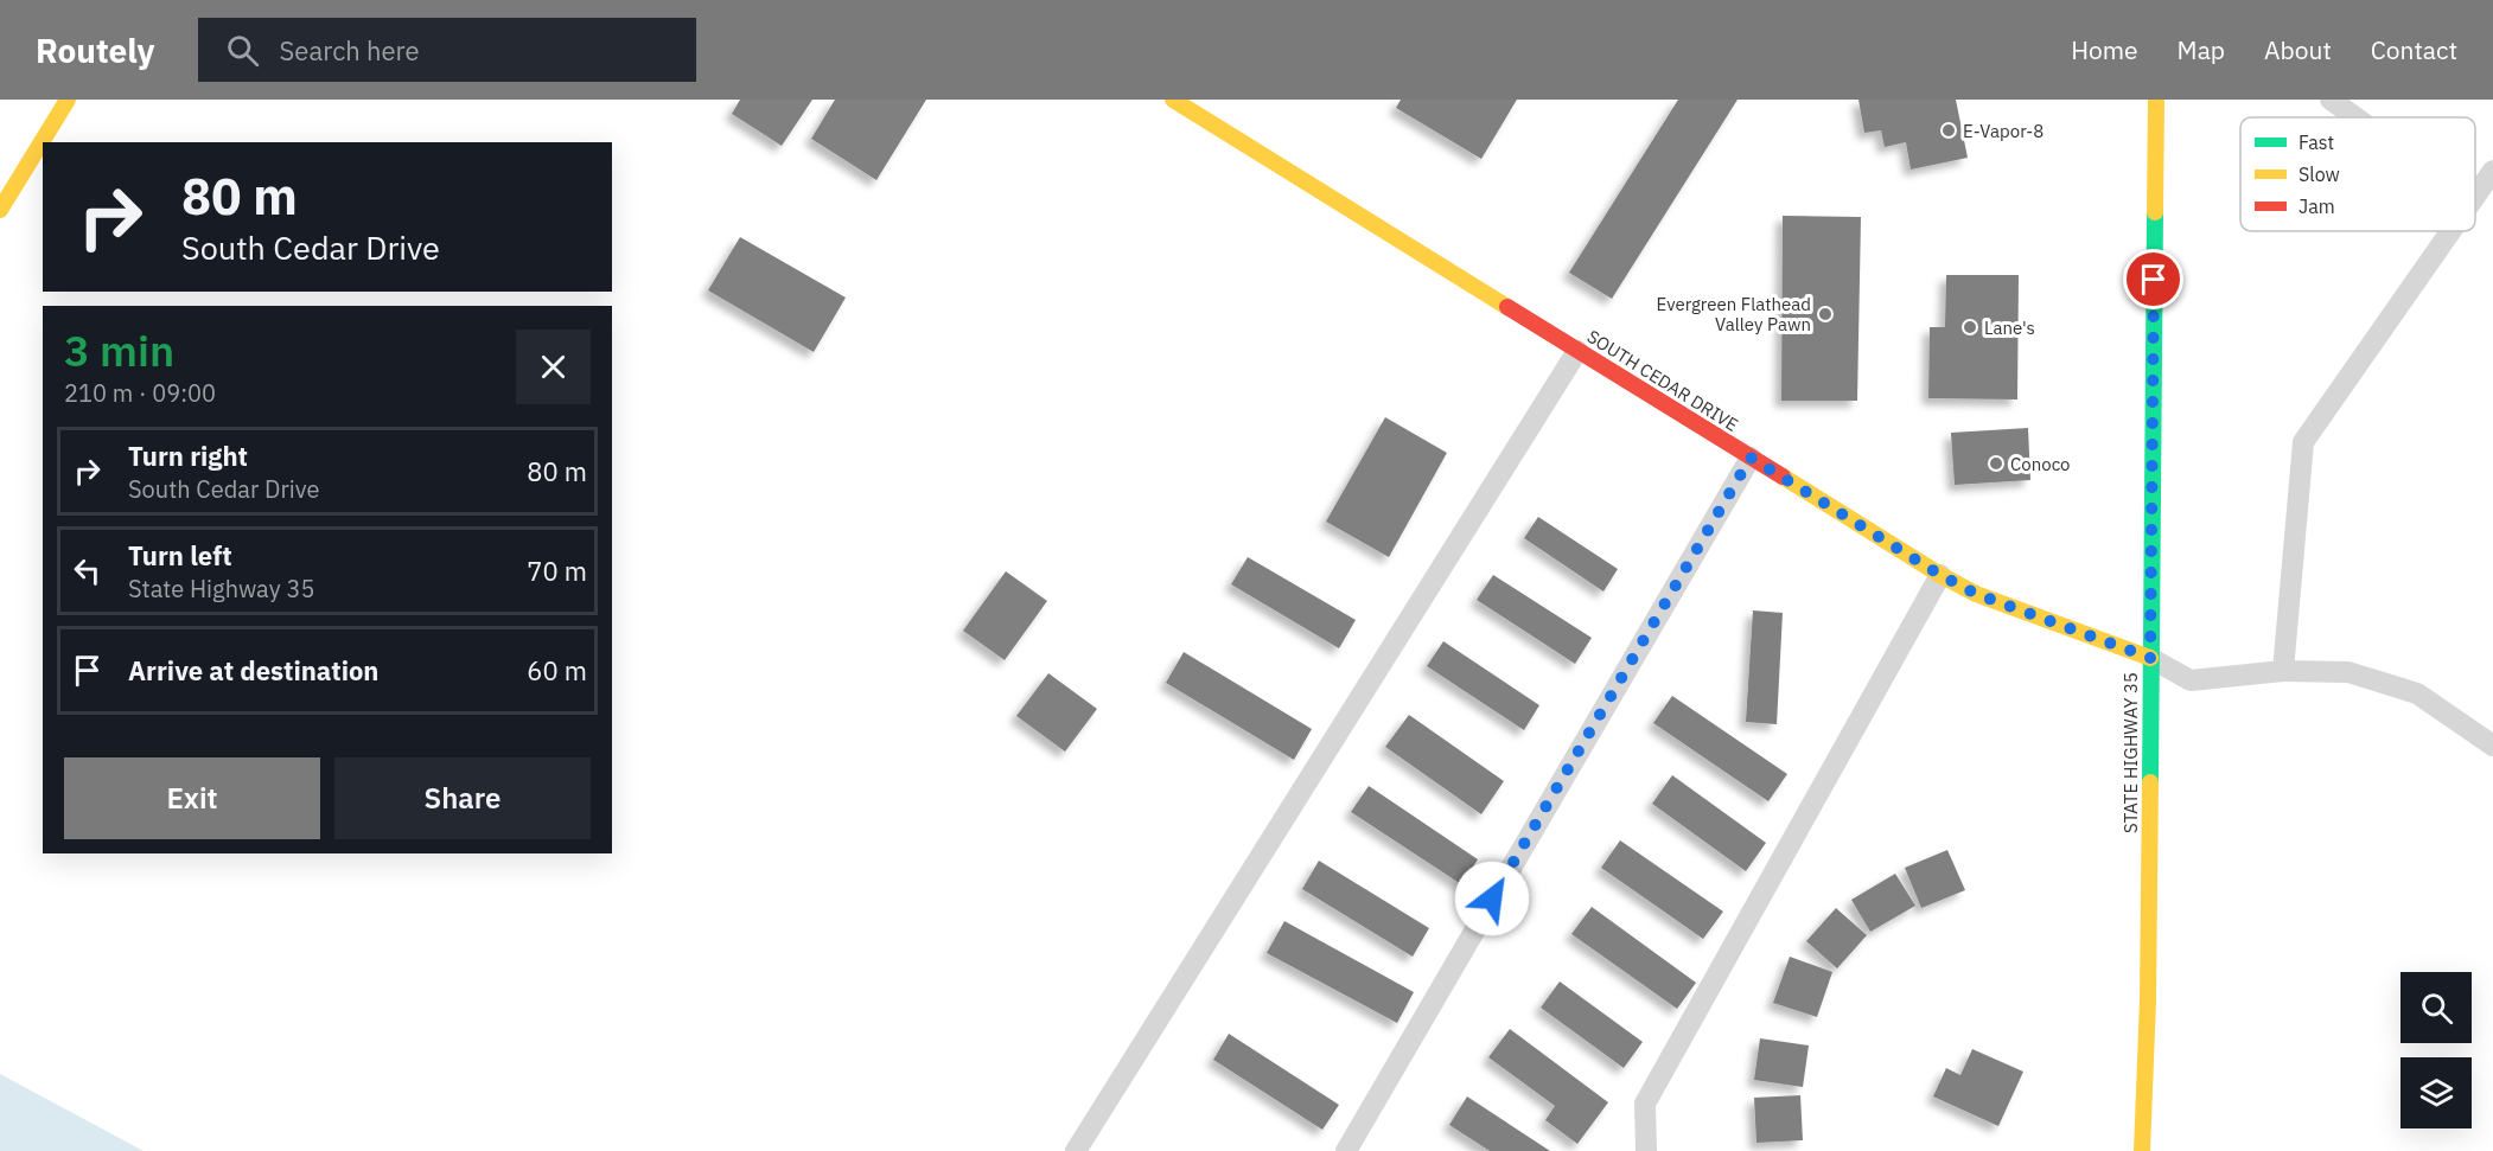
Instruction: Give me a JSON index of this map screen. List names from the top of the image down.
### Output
{
  "streets": {
    "street": ["SOUTH CEDAR DRIVE", "STATE HIGHWAY 35"]
  },
  "crossings": [
    ["SOUTH CEDAR DRIVE", "STATE HIGHWAY 35"]
  ],
  "places": [
    "E-Vapor-8",
    "Evergreen Flathead Valley Pawn",
    "Lane's",
    "Conoco"
  ],
  "legend": ["Fast", "Slow", "Jam"],
  "page": {
    "header": "Routely",
    "search": "Search here",
    "nav": [
      "Home",
      "Map",
      "About",
      "Contact"
    ],
    "turn": ["80 m", "South Cedar Drive"],
    "heading": ["3 min", "210 m · 09:00"],
    "list": [
      {
        "name": "Turn right",
        "note": "South Cedar Drive",
        "value": "80 m"
      },
      {
        "name": "Turn left",
        "note": "State Highway 35",
        "value": "70 m"
      },
      {
        "name": "Arrive at destination",
        "value": "60 m"
      }
    ],
    "buttons": ["Exit", "Share"]
  }
}
